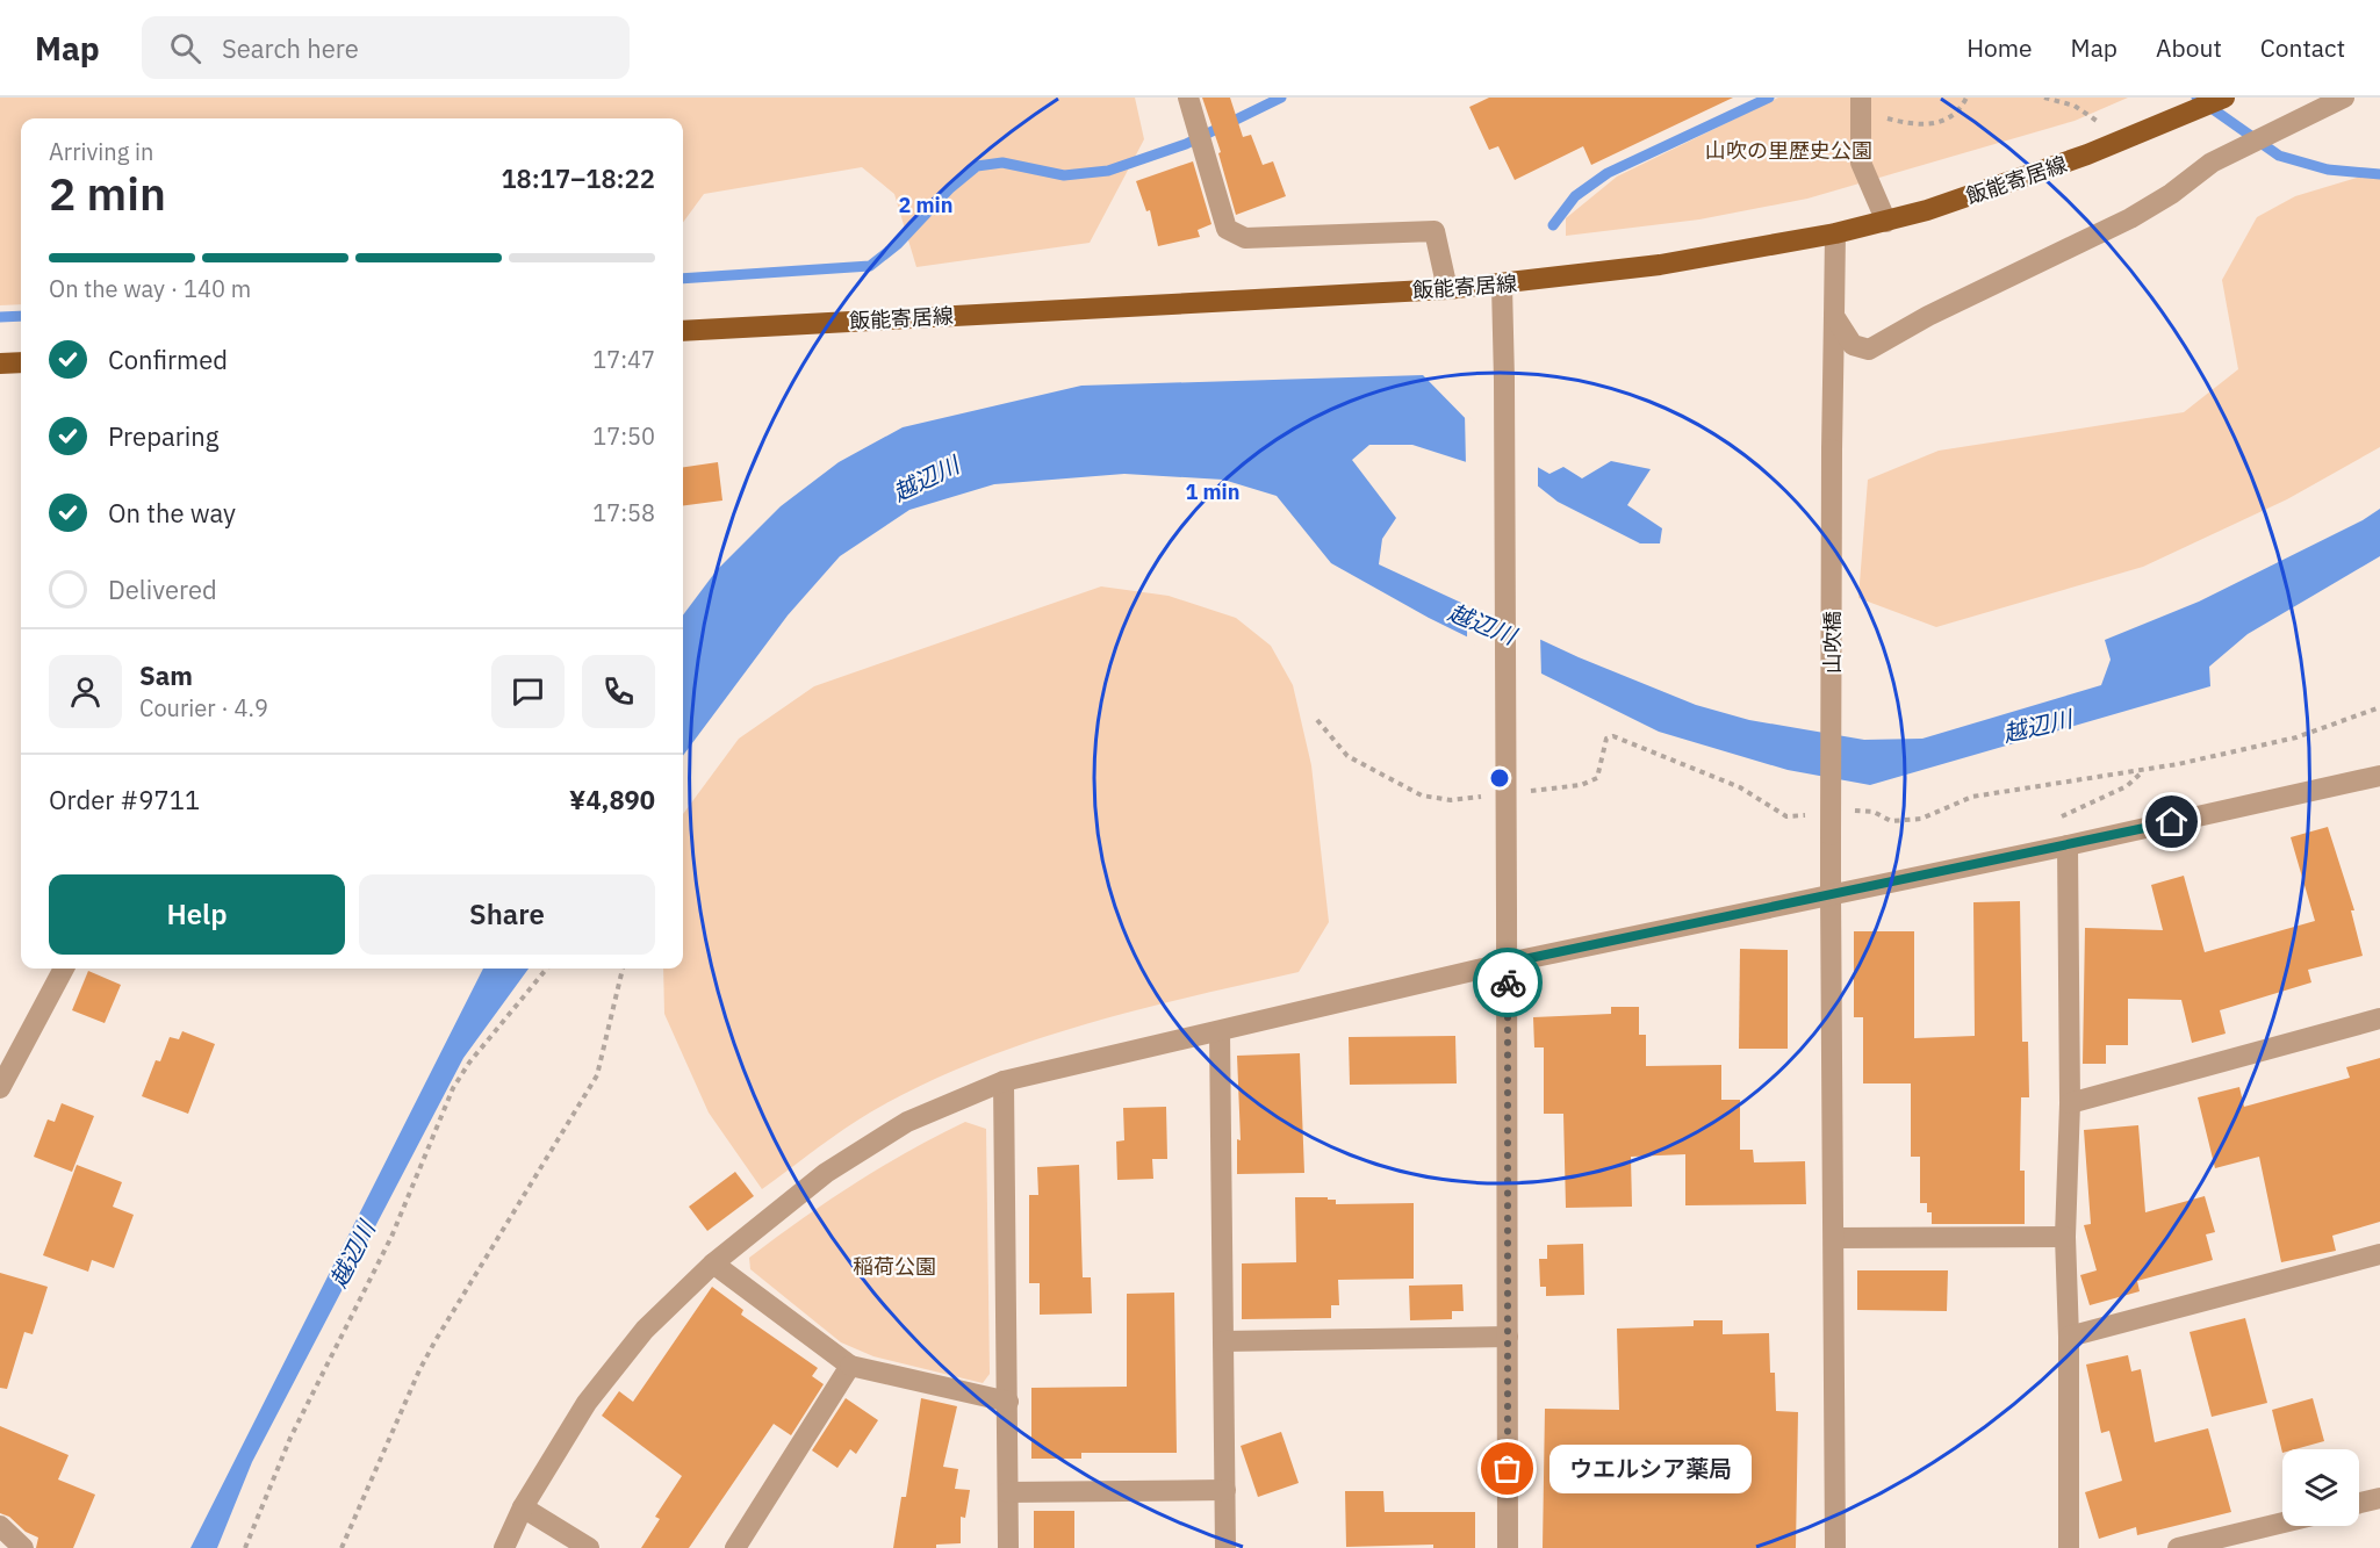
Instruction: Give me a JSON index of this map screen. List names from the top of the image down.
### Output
{
  "streets": {
    "main road": ["飯能寄居線"],
    "street": ["山吹橋"]
  },
  "crossings": [
    ["飯能寄居線", "山吹橋"]
  ],
  "water": ["越辺川"],
  "parks": ["山吹の里歴史公園", "稲荷公園"],
  "places": ["ウエルシア薬局"],
  "page": {
    "header": "Map",
    "search": "Search here",
    "nav": [
      "Home",
      "Map",
      "About",
      "Contact"
    ],
    "heading": ["2 min", "Arriving in", "18:17–18:22"],
    "panel": [
      "Sam",
      "Courier · 4.9",
      "Order #9711",
      "¥4,890"
    ],
    "bar": "On the way · 140 m",
    "list": [
      ["Confirmed", "17:47"],
      ["Preparing", "17:50"],
      ["On the way", "17:58"],
      "Delivered"
    ],
    "buttons": ["Help", "Share"],
    "bubble": "ウエルシア薬局"
  },
  "rings": ["2 min", "1 min"]
}
